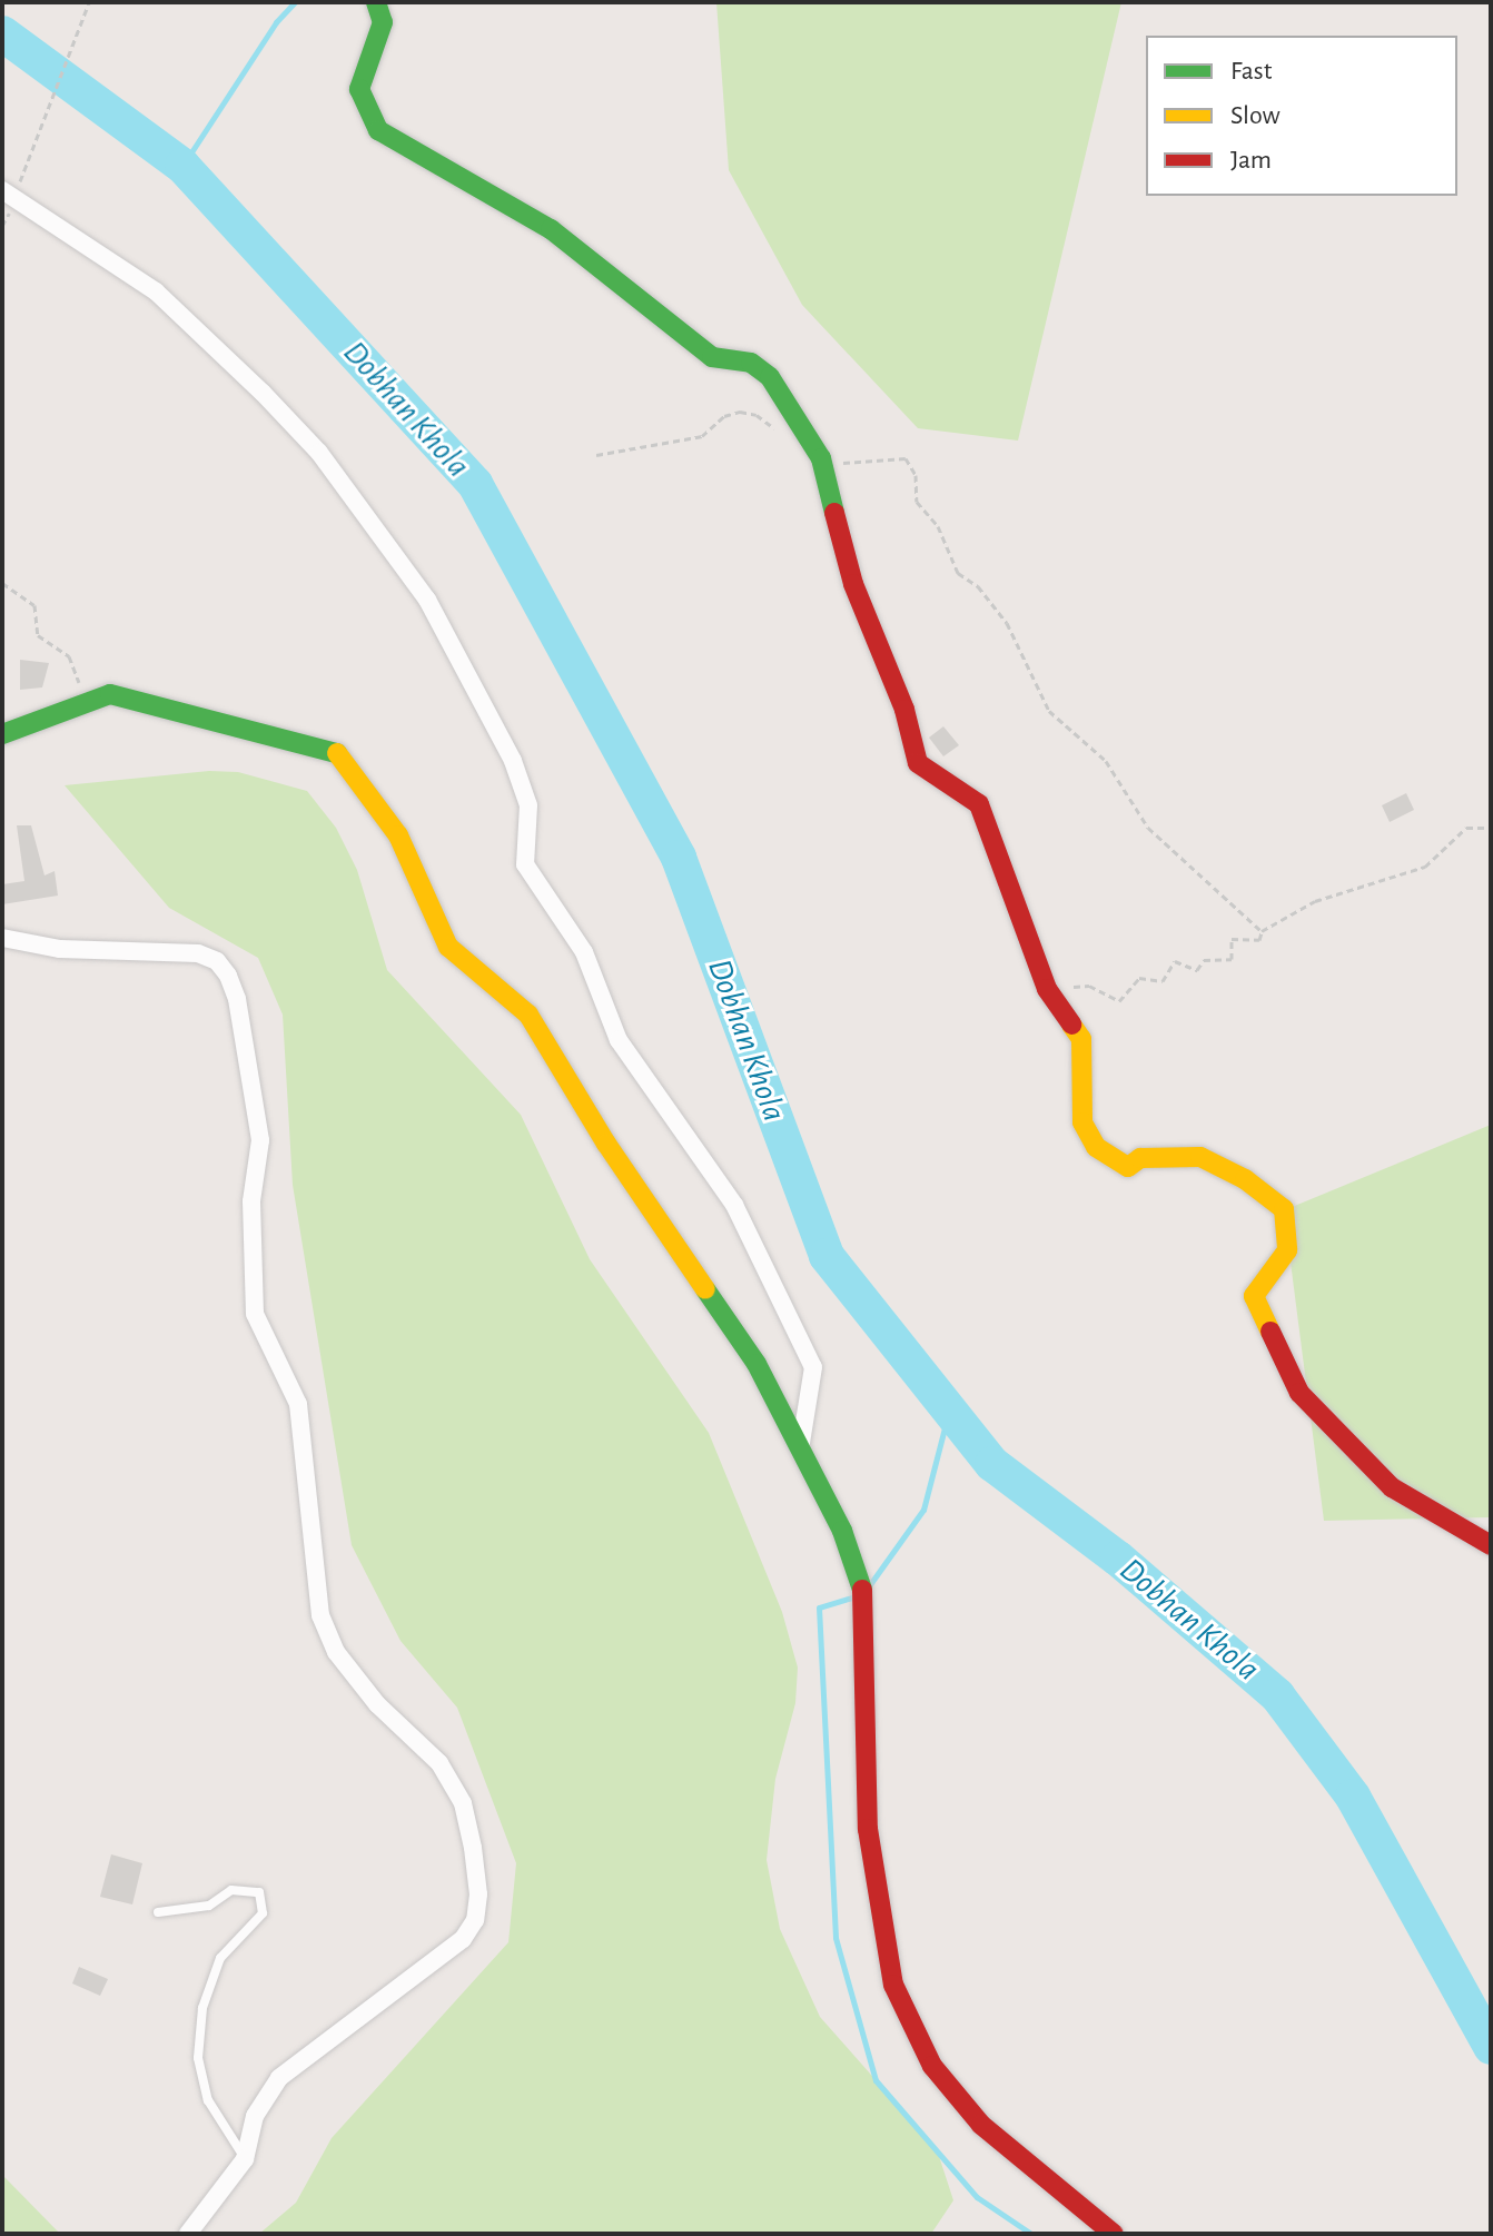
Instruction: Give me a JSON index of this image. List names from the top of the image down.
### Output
{
  "water": ["Dobhan Khola"],
  "legend": ["Fast", "Slow", "Jam"]
}
